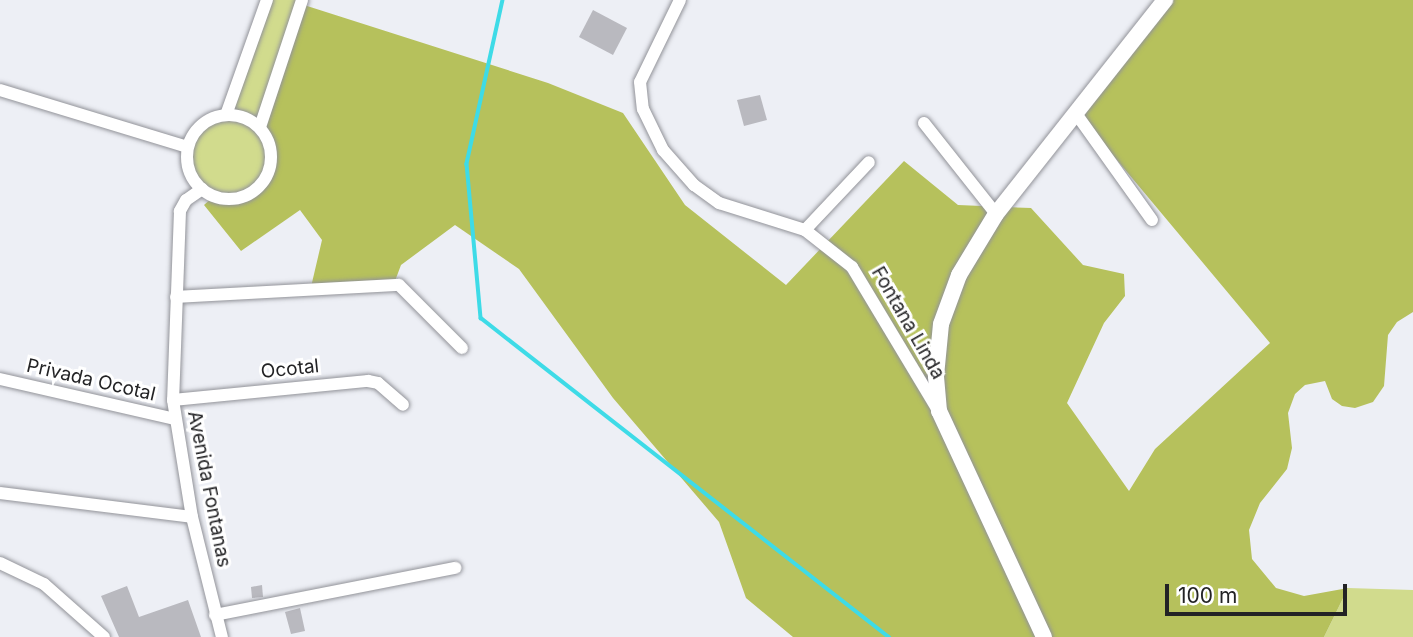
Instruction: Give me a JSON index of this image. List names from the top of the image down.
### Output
{
  "streets": {
    "street": [
      "Fontana Linda",
      "Ocotal",
      "Privada Ocotal",
      "Avenida Fontanas"
    ]
  },
  "crossings": [
    ["Ocotal", "Avenida Fontanas"],
    ["Privada Ocotal", "Avenida Fontanas"]
  ],
  "scale_bar": "100 m"
}
